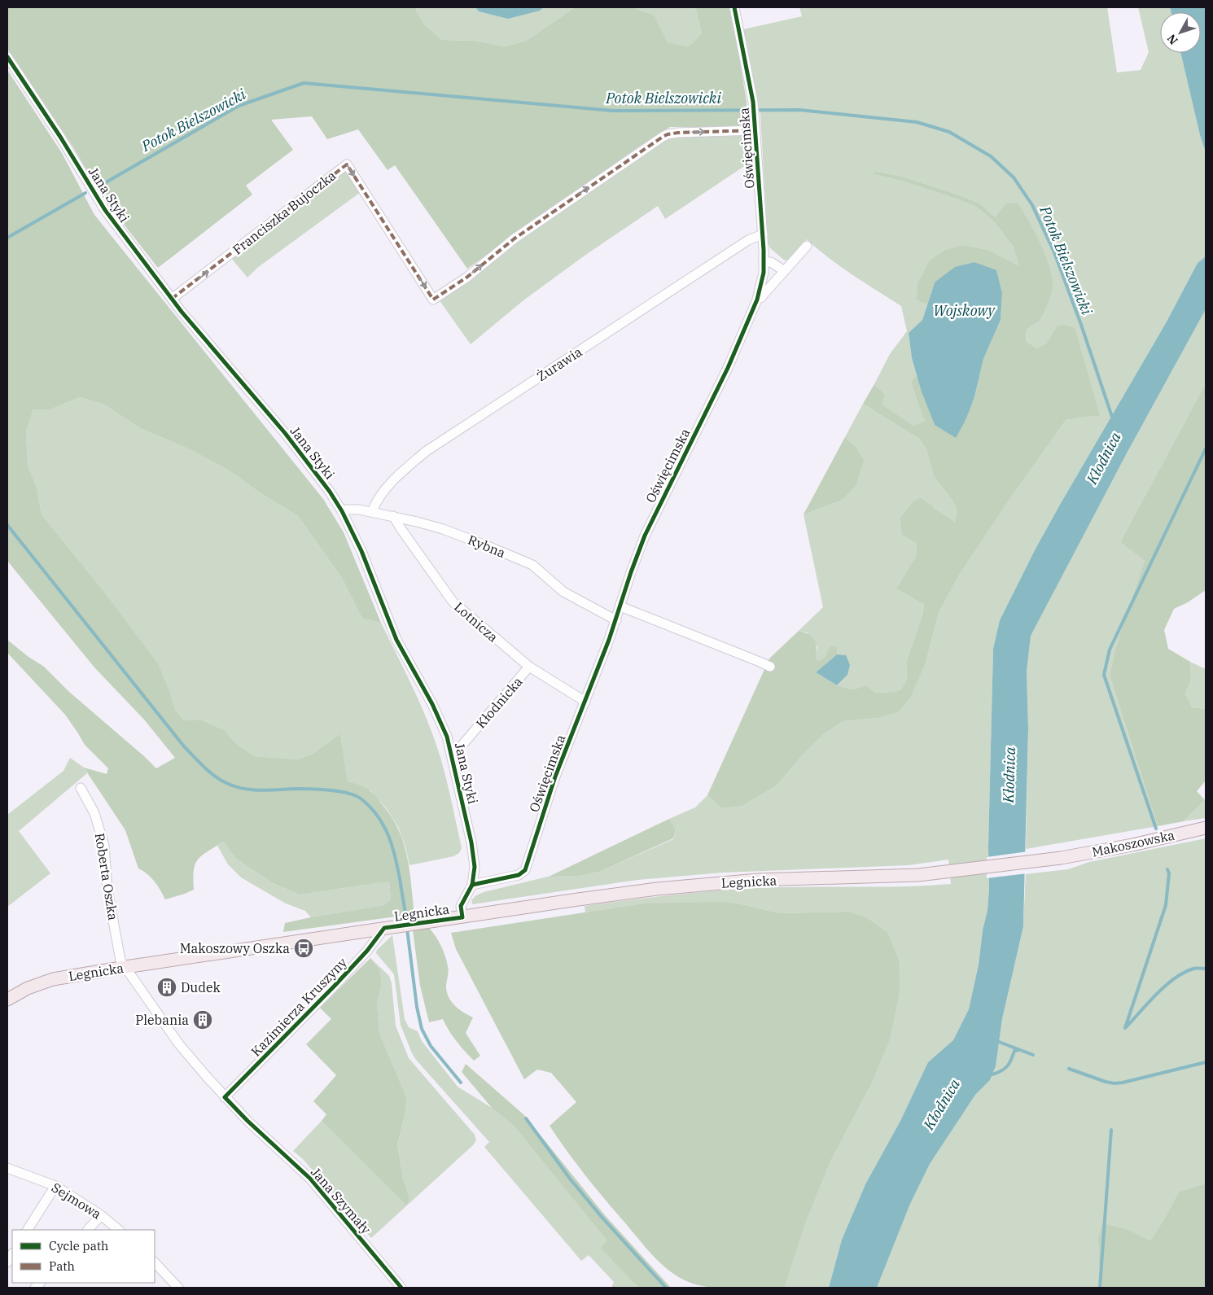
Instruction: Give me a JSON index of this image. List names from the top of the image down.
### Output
{
  "streets": {
    "main road": ["Makoszowska", "Legnicka"],
    "street": [
      "Oświęcimska",
      "Jana Styki",
      "Franciszka Bujoczka",
      "Żurawia",
      "Rybna",
      "Lotnicza",
      "Kłodnicka",
      "Roberta Oszka",
      "Kazimierza Kruszyny",
      "Sejmowa",
      "Jana Szymały"
    ]
  },
  "crossings": [
    ["Oświęcimska", "Jana Styki"],
    ["Oświęcimska", "Franciszka Bujoczka"],
    ["Oświęcimska", "Żurawia"],
    ["Oświęcimska", "Rybna"],
    ["Oświęcimska", "Lotnicza"],
    ["Jana Styki", "Franciszka Bujoczka"],
    ["Jana Styki", "Rybna"],
    ["Jana Styki", "Kłodnicka"],
    ["Jana Styki", "Legnicka"],
    ["Żurawia", "Rybna"],
    ["Rybna", "Lotnicza"],
    ["Lotnicza", "Kłodnicka"],
    ["Makoszowska", "Legnicka"],
    ["Roberta Oszka", "Legnicka"],
    ["Roberta Oszka", "Jana Szymały"],
    ["Legnicka", "Kazimierza Kruszyny"],
    ["Legnicka", "Jana Szymały"],
    ["Kazimierza Kruszyny", "Jana Szymały"]
  ],
  "one_way": ["Franciszka Bujoczka"],
  "water": ["Potok Bielszowicki", "Wojskowy", "Kłodnica"],
  "places": {
    "bus stop": ["Makoszowy Oszka"],
    "building": ["Dudek", "Plebania"]
  },
  "legend": ["Cycle path", "Path"],
  "north": "bottom left"
}
